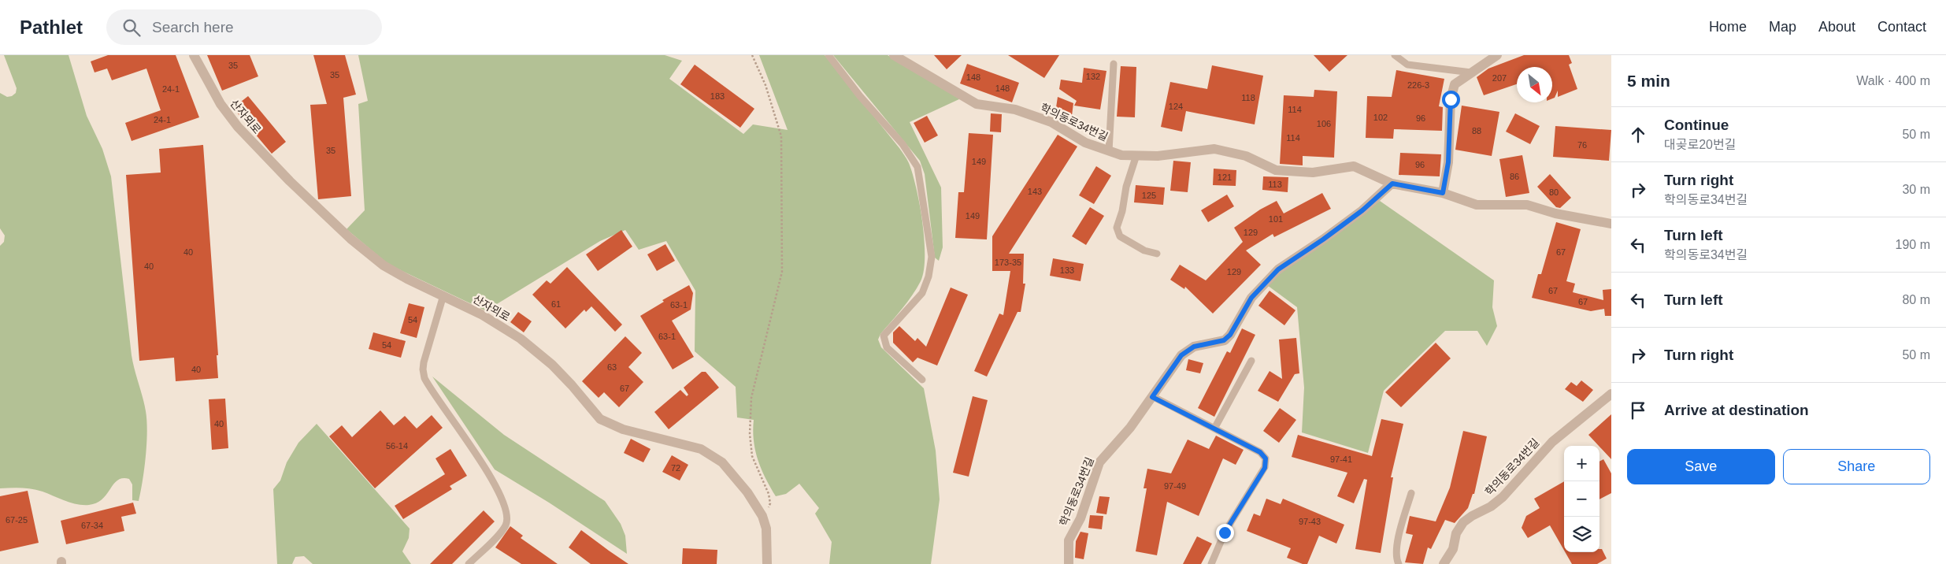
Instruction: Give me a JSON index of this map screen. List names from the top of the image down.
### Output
{
  "streets": {
    "street": ["산자뫼로", "학의동로34번길"]
  },
  "house_numbers": [
    "35",
    "35",
    "132",
    "148",
    "207",
    "226-3",
    "148",
    "24-1",
    "183",
    "118",
    "124",
    "114",
    "102",
    "96",
    "24-1",
    "106",
    "88",
    "114",
    "76",
    "35",
    "149",
    "96",
    "86",
    "121",
    "113",
    "143",
    "80",
    "125",
    "149",
    "101",
    "129",
    "40",
    "67",
    "173-35",
    "40",
    "133",
    "129",
    "67",
    "67",
    "61",
    "63-1",
    "54",
    "63-1",
    "54",
    "63",
    "40",
    "67",
    "40",
    "56-14",
    "97-41",
    "72",
    "97-49",
    "67-25",
    "97-43",
    "67-34"
  ],
  "north": "bottom right",
  "page": {
    "header": "Pathlet",
    "search": "Search here",
    "nav": [
      "Home",
      "Map",
      "About",
      "Contact"
    ],
    "heading": ["5 min", "Walk · 400 m"],
    "list": [
      ["Continue", "대곶로20번길", "50 m"],
      ["Turn right", "학의동로34번길", "30 m"],
      ["Turn left", "학의동로34번길", "190 m"],
      ["Turn left", "80 m"],
      ["Turn right", "50 m"],
      "Arrive at destination"
    ],
    "buttons": ["Save", "Share"],
    "map_buttons": ["+", "−"]
  }
}
